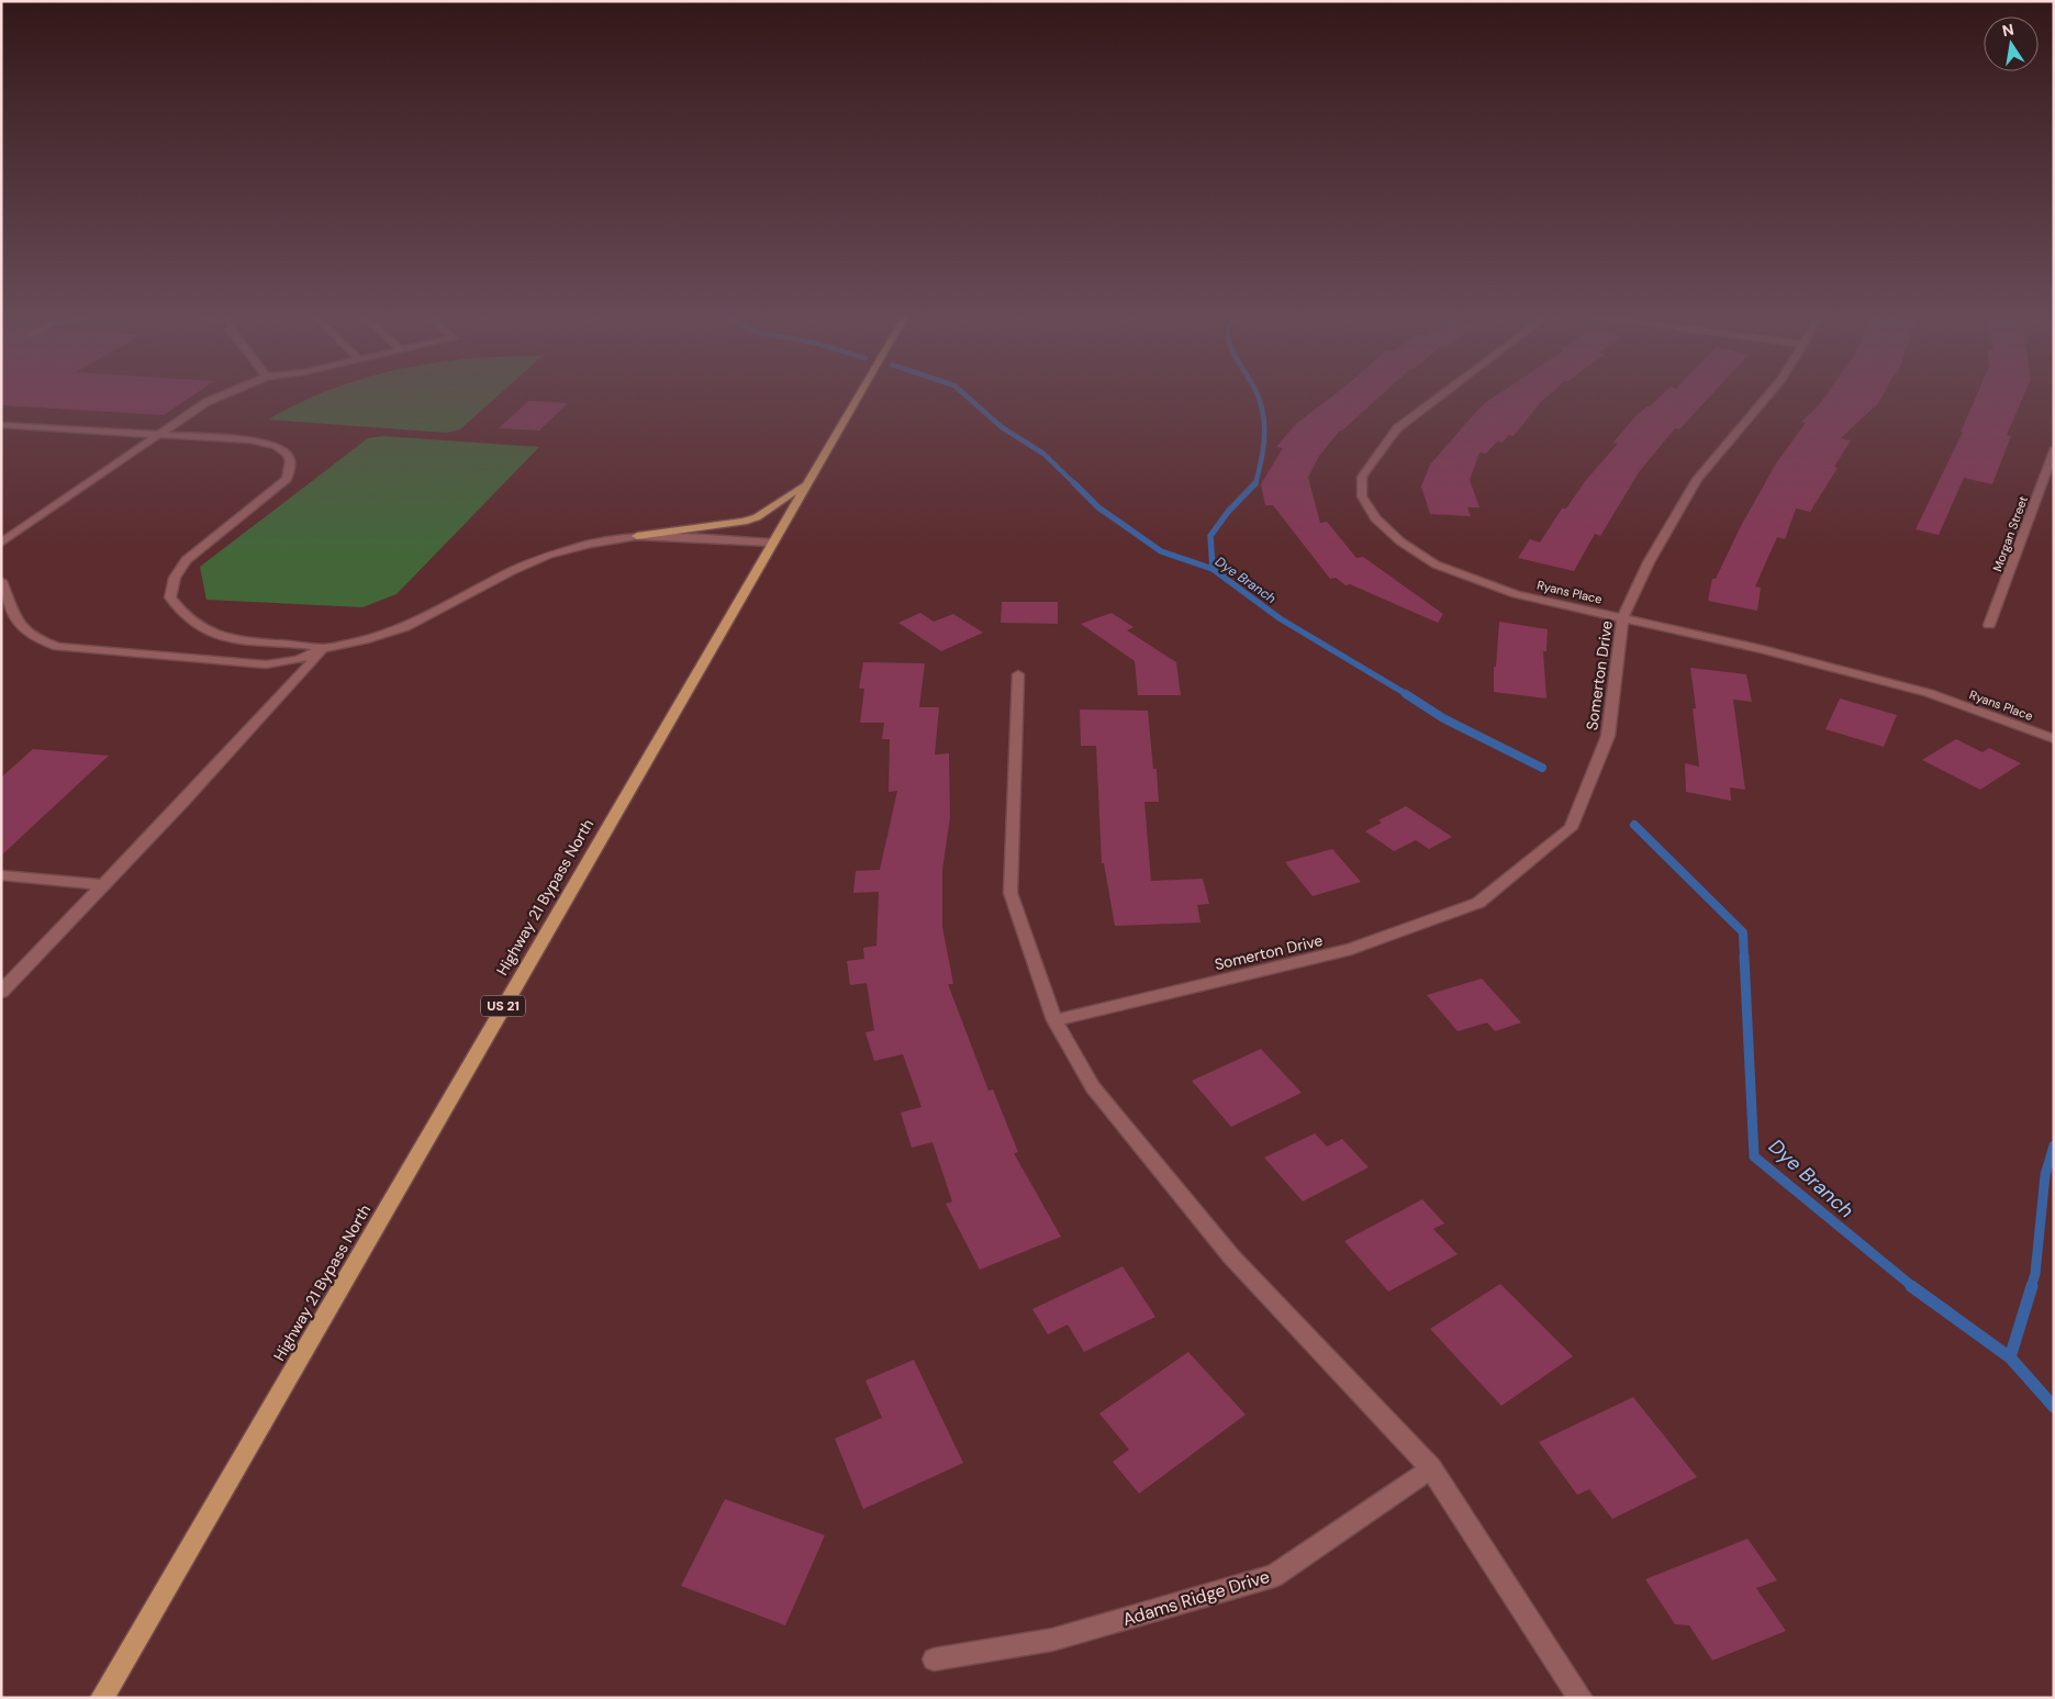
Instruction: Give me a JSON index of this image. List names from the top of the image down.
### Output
{
  "streets": {
    "main road": ["Highway 21 Bypass North", "US 21"],
    "street": [
      "Morgan Street",
      "Ryans Place",
      "Somerton Drive",
      "Adams Ridge Drive"
    ]
  },
  "crossings": [
    ["Ryans Place", "Somerton Drive"]
  ],
  "water": ["Dye Branch"],
  "north": "top"
}
